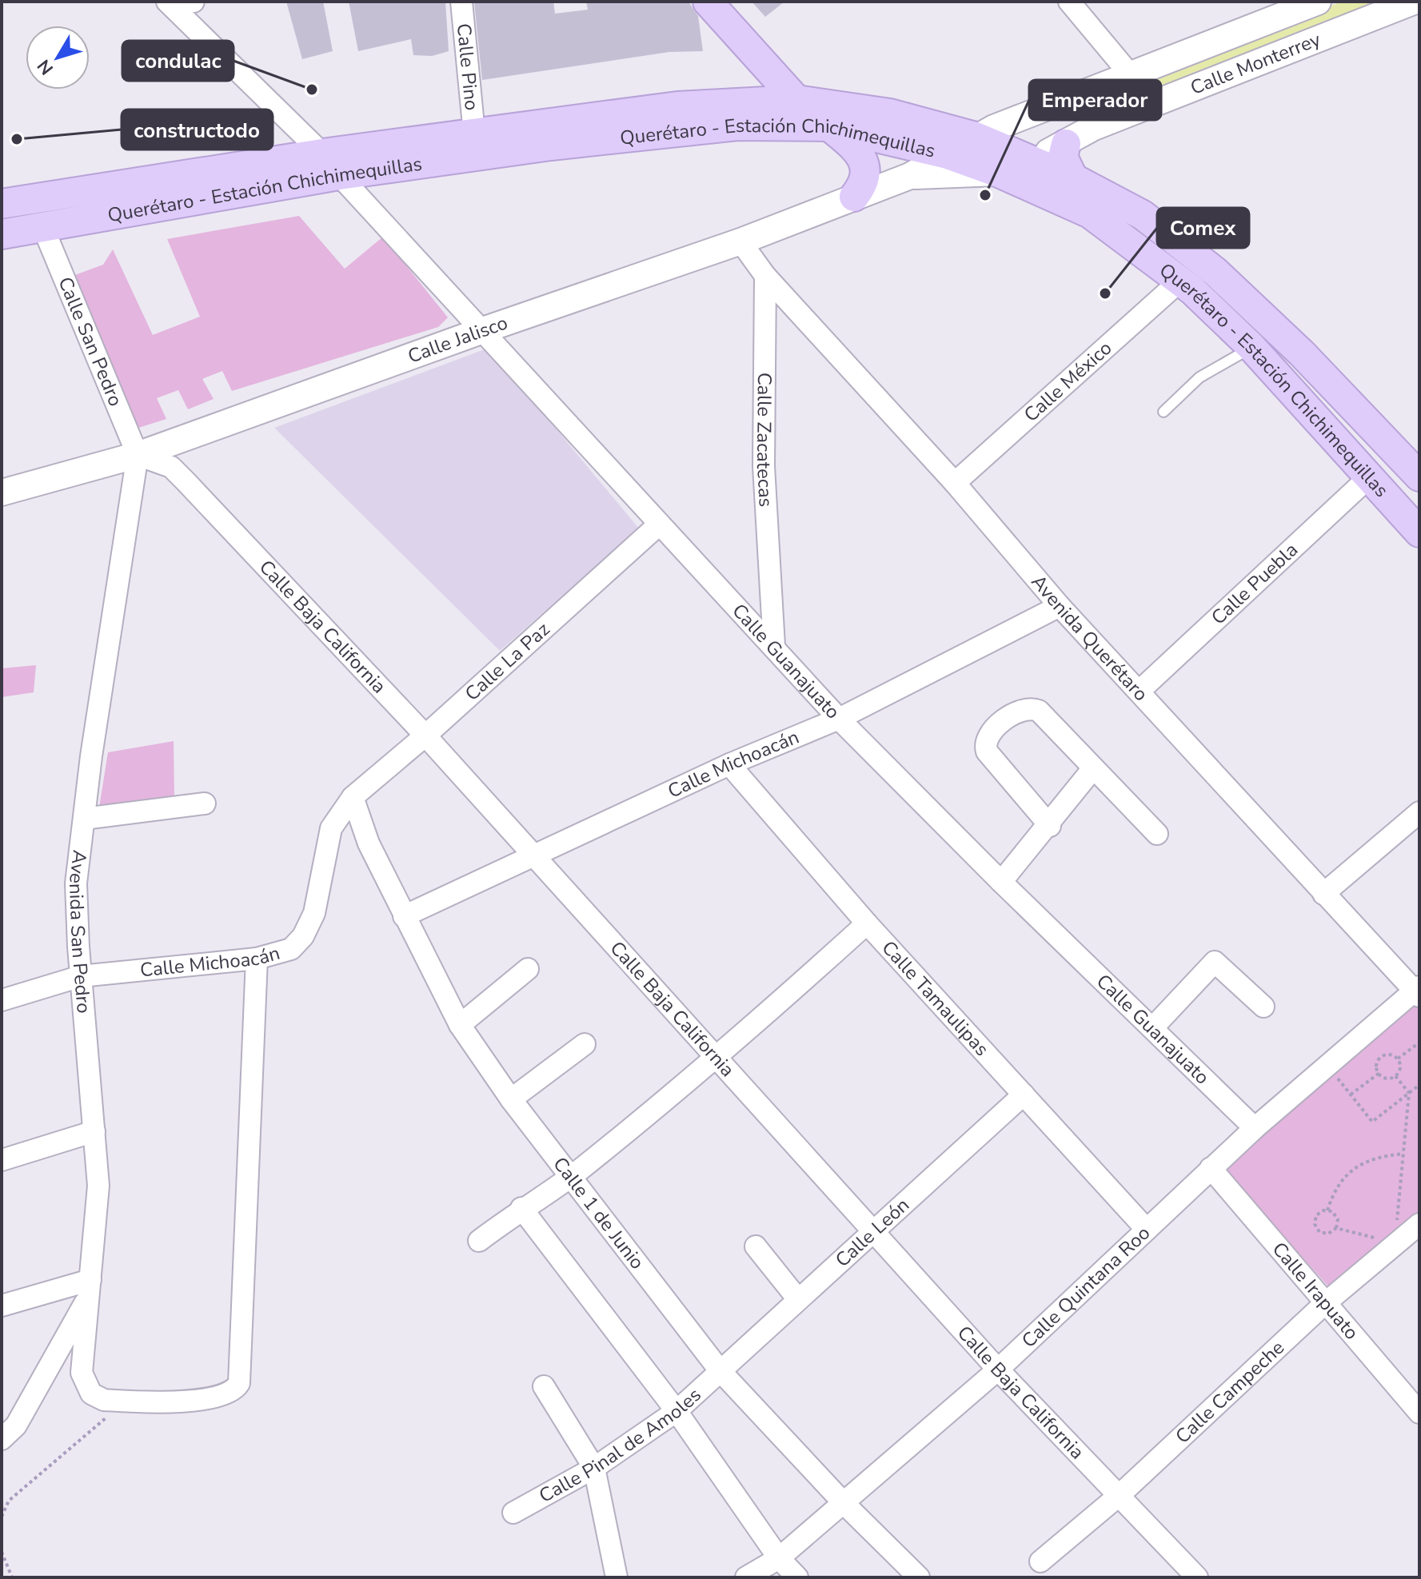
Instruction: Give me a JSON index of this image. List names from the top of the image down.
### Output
{
  "streets": {
    "main road": ["Querétaro - Estación Chichimequillas"],
    "street": [
      "Calle Monterrey",
      "Calle Pino",
      "Calle Jalisco",
      "Calle San Pedro",
      "Calle México",
      "Calle Zacatecas",
      "Calle Puebla",
      "Calle Baja California",
      "Avenida Querétaro",
      "Calle Guanajuato",
      "Calle La Paz",
      "Calle Michoacán",
      "Avenida San Pedro",
      "Calle Tamaulipas",
      "Calle 1 de Junio",
      "Calle León",
      "Calle Quintana Roo",
      "Calle Irapuato",
      "Calle Campeche",
      "Calle Pinal de Amoles"
    ]
  },
  "crossings": [
    ["Calle Monterrey", "Querétaro - Estación Chichimequillas"],
    ["Calle Monterrey", "Calle Jalisco"],
    ["Calle Pino", "Querétaro - Estación Chichimequillas"],
    ["Querétaro - Estación Chichimequillas", "Calle Jalisco"],
    ["Querétaro - Estación Chichimequillas", "Calle San Pedro"],
    ["Querétaro - Estación Chichimequillas", "Calle México"],
    ["Querétaro - Estación Chichimequillas", "Calle Puebla"],
    ["Querétaro - Estación Chichimequillas", "Calle Guanajuato"],
    ["Calle Jalisco", "Calle San Pedro"],
    ["Calle Jalisco", "Calle Baja California"],
    ["Calle Jalisco", "Calle Guanajuato"],
    ["Calle Jalisco", "Avenida San Pedro"],
    ["Calle San Pedro", "Calle Baja California"],
    ["Calle San Pedro", "Avenida San Pedro"],
    ["Calle México", "Avenida Querétaro"],
    ["Calle Zacatecas", "Avenida Querétaro"],
    ["Calle Zacatecas", "Calle Guanajuato"],
    ["Calle Puebla", "Avenida Querétaro"],
    ["Calle Baja California", "Calle La Paz"],
    ["Calle Baja California", "Calle Michoacán"],
    ["Calle Baja California", "Avenida San Pedro"],
    ["Calle Baja California", "Calle León"],
    ["Calle Baja California", "Calle Quintana Roo"],
    ["Calle Baja California", "Calle Campeche"],
    ["Avenida Querétaro", "Calle Michoacán"],
    ["Avenida Querétaro", "Calle Quintana Roo"],
    ["Calle Guanajuato", "Calle La Paz"],
    ["Calle Guanajuato", "Calle Michoacán"],
    ["Calle Guanajuato", "Calle Quintana Roo"],
    ["Calle La Paz", "Calle Michoacán"],
    ["Calle La Paz", "Calle 1 de Junio"],
    ["Calle Michoacán", "Avenida San Pedro"],
    ["Calle Michoacán", "Calle Tamaulipas"],
    ["Calle Michoacán", "Calle 1 de Junio"],
    ["Calle Tamaulipas", "Calle León"],
    ["Calle Tamaulipas", "Calle Quintana Roo"],
    ["Calle 1 de Junio", "Calle León"],
    ["Calle 1 de Junio", "Calle Quintana Roo"],
    ["Calle 1 de Junio", "Calle Pinal de Amoles"],
    ["Calle León", "Calle Pinal de Amoles"],
    ["Calle Quintana Roo", "Calle Irapuato"],
    ["Calle Irapuato", "Calle Campeche"]
  ],
  "places": [
    "condulac",
    "constructodo",
    "Emperador",
    "Comex"
  ],
  "north": "bottom left"
}
